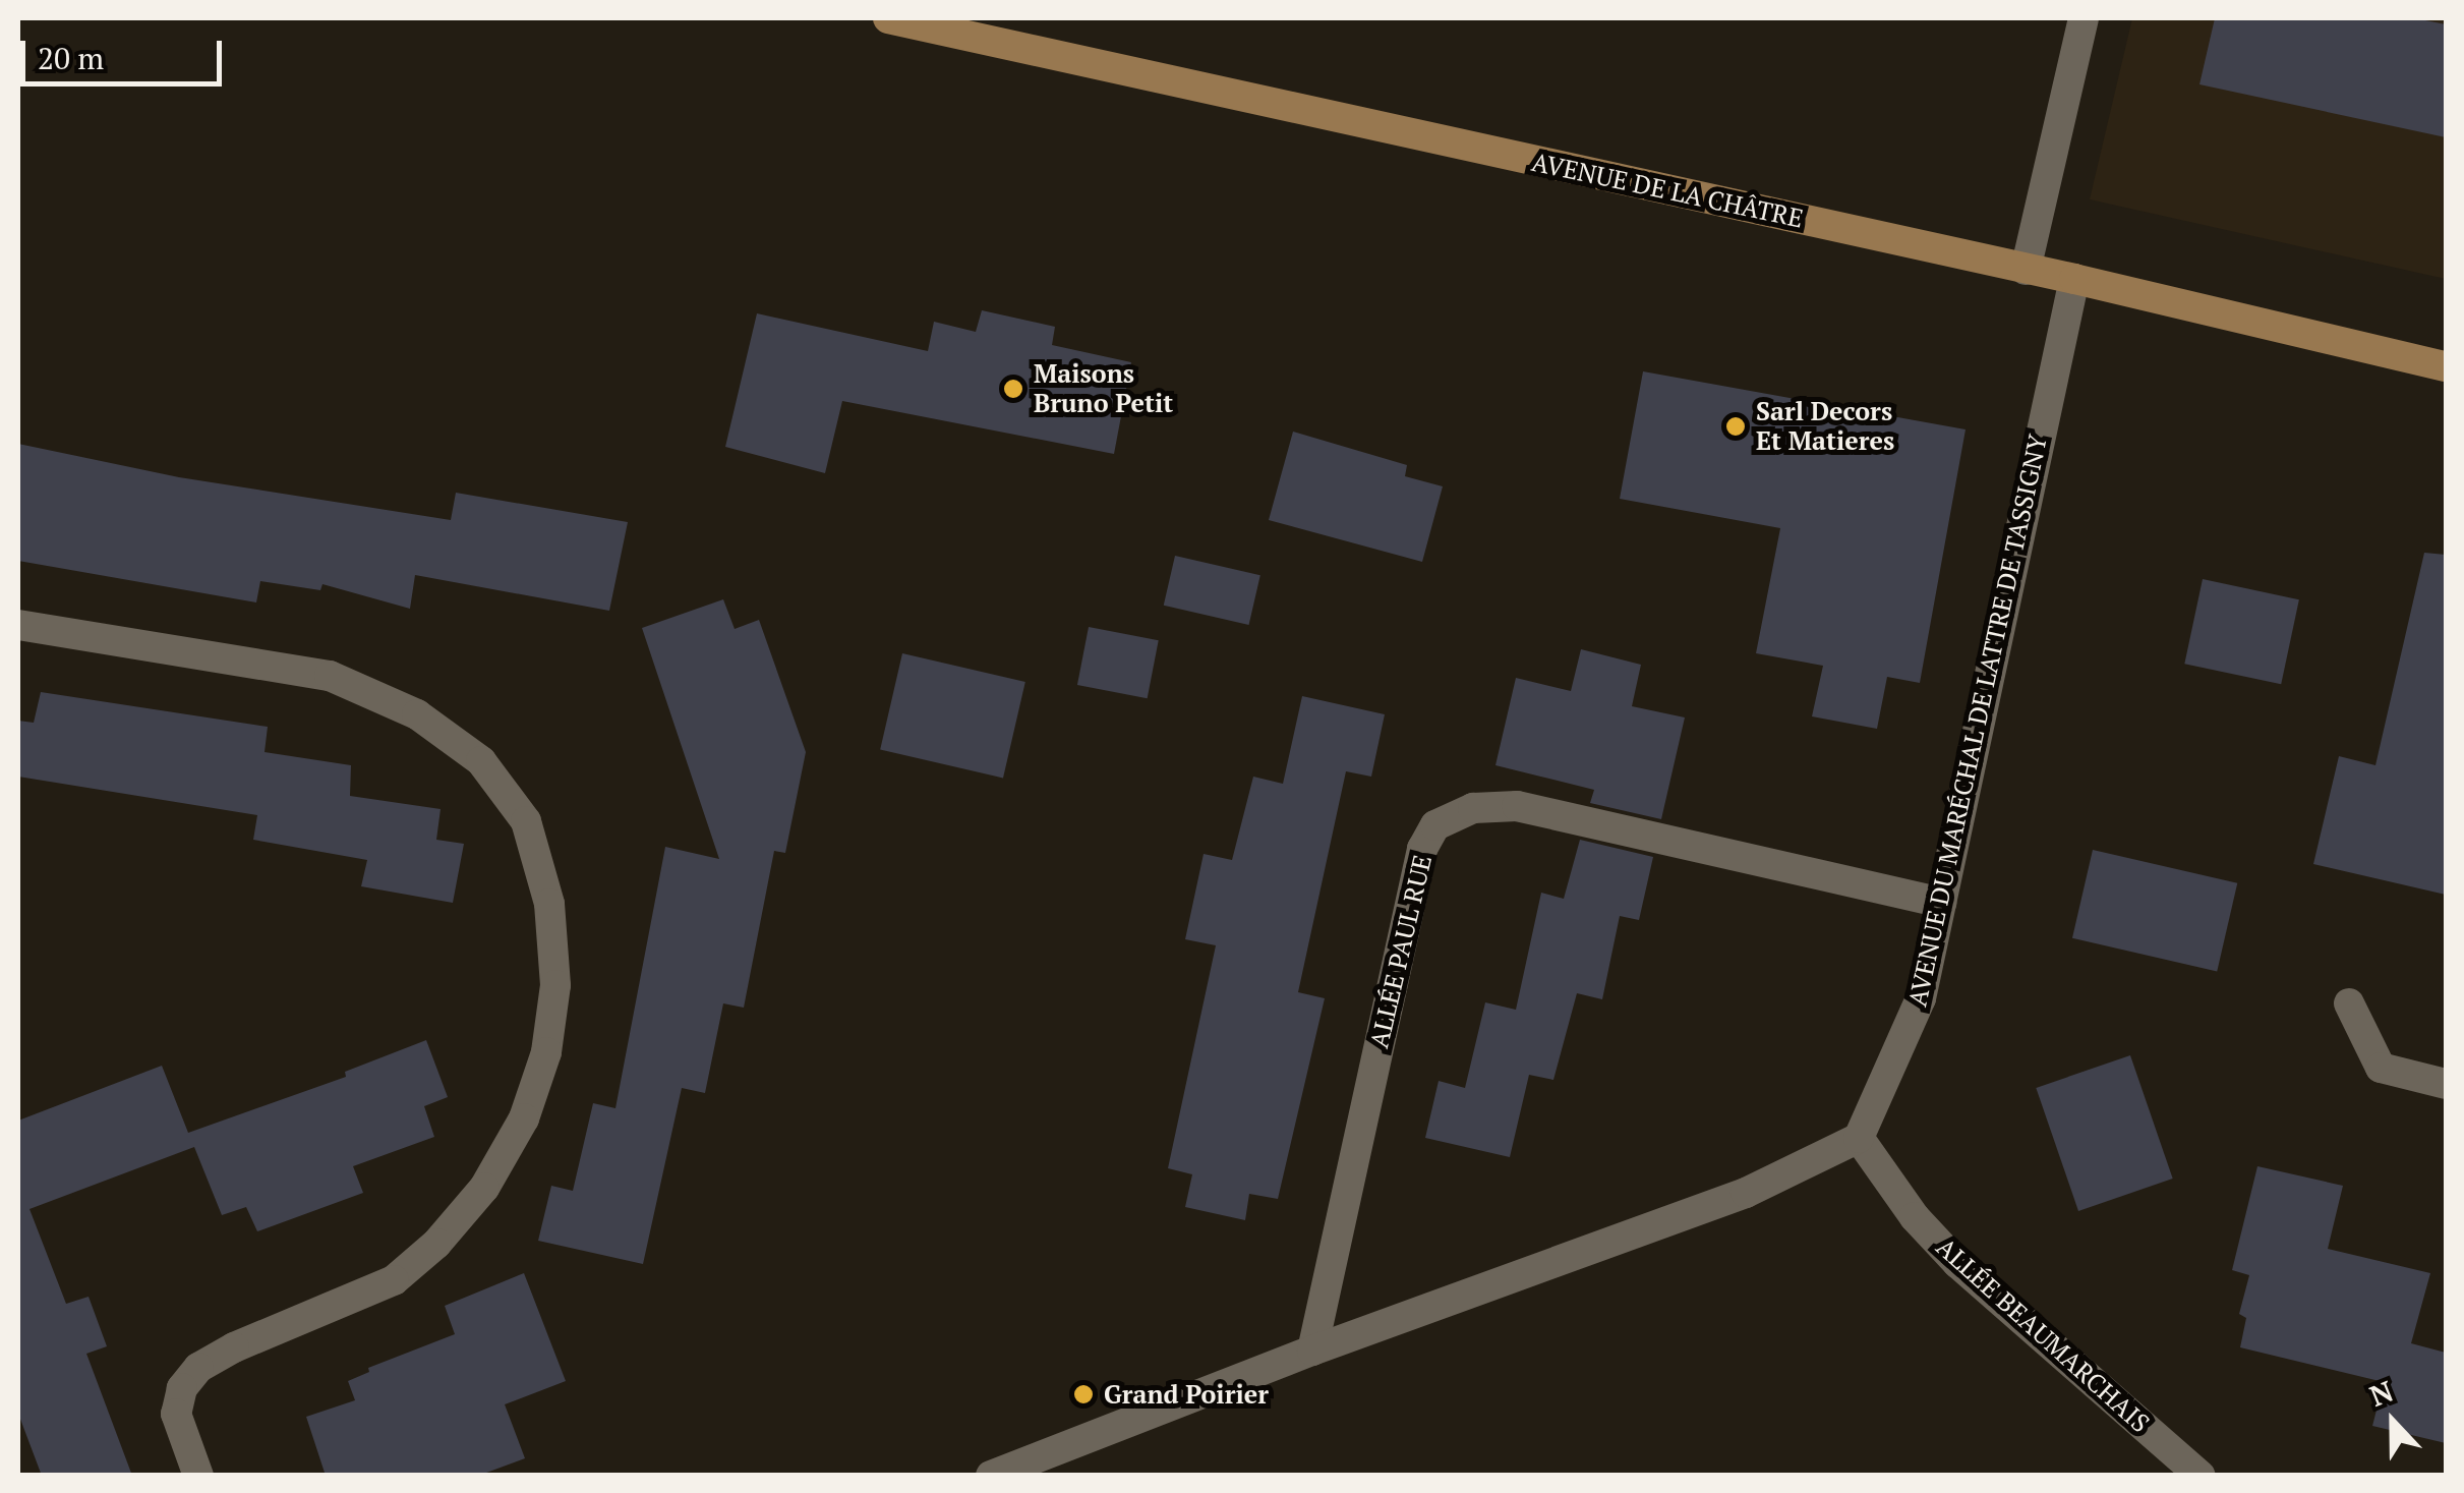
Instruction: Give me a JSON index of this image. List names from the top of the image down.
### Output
{
  "streets": {
    "main road": ["AVENUE DE LA CHÂTRE"],
    "street": ["AVENUE DU MARÉCHAL DE LATTRE DE TASSIGNY", "ALLÉE PAUL RUE", "ALLÉE BEAUMARCHAIS"]
  },
  "crossings": [
    ["AVENUE DE LA CHÂTRE", "AVENUE DU MARÉCHAL DE LATTRE DE TASSIGNY"],
    ["AVENUE DU MARÉCHAL DE LATTRE DE TASSIGNY", "ALLÉE PAUL RUE"],
    ["AVENUE DU MARÉCHAL DE LATTRE DE TASSIGNY", "ALLÉE BEAUMARCHAIS"]
  ],
  "places": ["Maisons Bruno Petit", "Sarl Decors Et Matieres", "Grand Poirier"],
  "scale_bar": "20 m",
  "north": "top"
}
